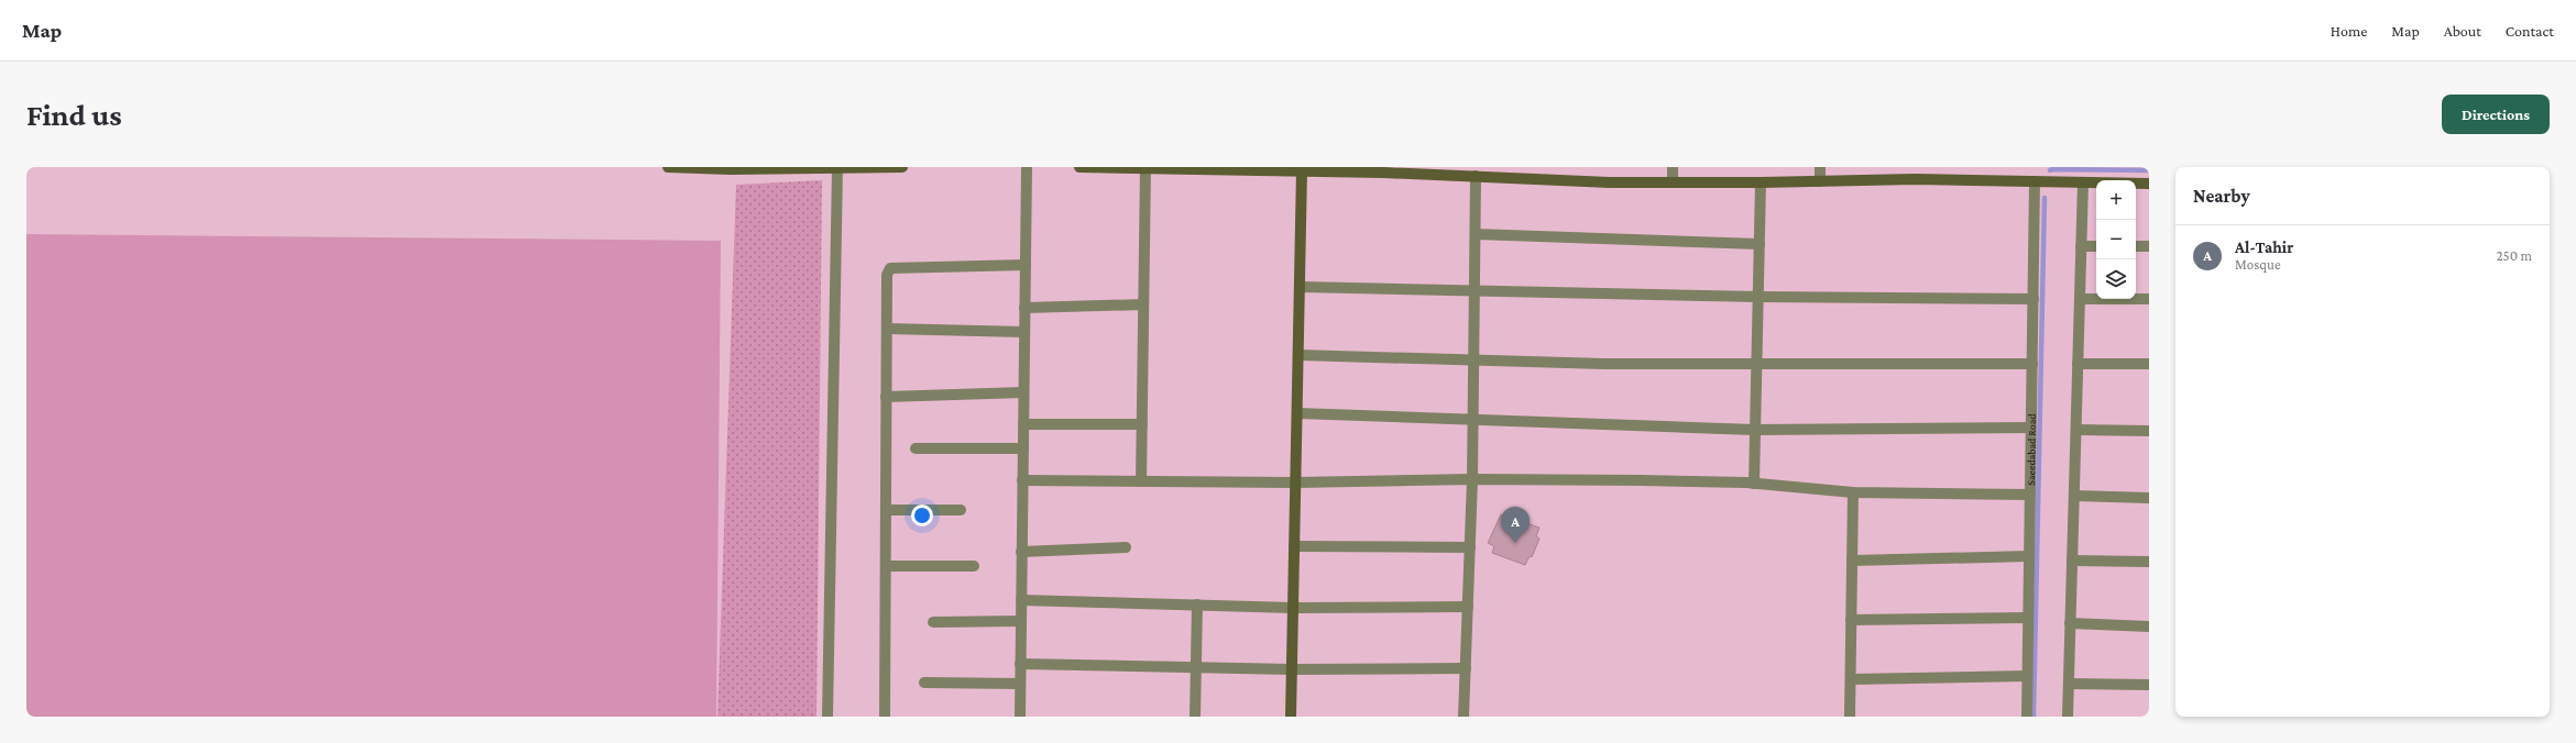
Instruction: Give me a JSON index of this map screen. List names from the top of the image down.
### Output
{
  "streets": {
    "street": ["Saeedabad Road"]
  },
  "page": {
    "header": "Map",
    "nav": [
      "Home",
      "Map",
      "About",
      "Contact"
    ],
    "buttons": "Directions",
    "title": "Find us",
    "heading": "Nearby",
    "map_buttons": ["+", "−"],
    "list": [
      {
        "mark": "A",
        "name": "Al-Tahir",
        "note": "Mosque",
        "value": "250 m"
      }
    ],
    "pins": "A"
  }
}
